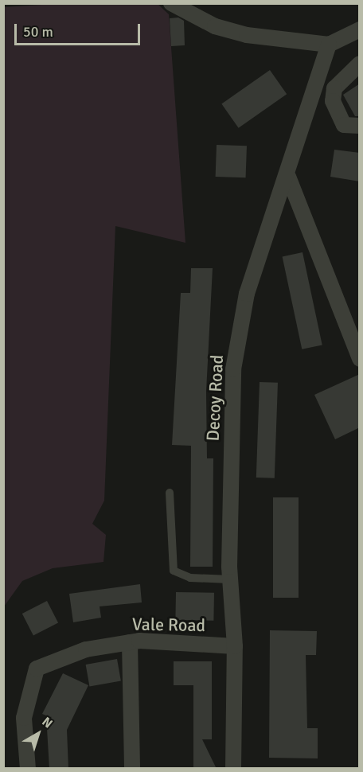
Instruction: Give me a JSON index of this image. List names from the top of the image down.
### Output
{
  "streets": {
    "street": ["Decoy Road", "Vale Road"]
  },
  "crossings": [
    ["Decoy Road", "Vale Road"]
  ],
  "scale_bar": "50 m",
  "north": "top right"
}
